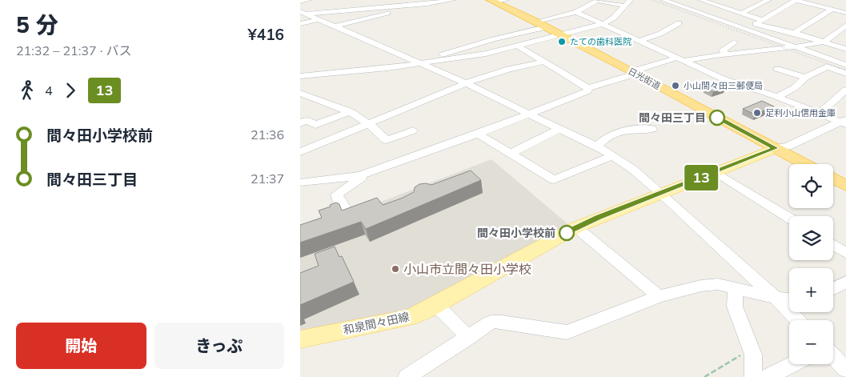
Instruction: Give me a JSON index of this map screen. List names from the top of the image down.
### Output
{
  "streets": {
    "highway": ["日光街道"],
    "main road": ["和泉間々田線"]
  },
  "crossings": [
    ["日光街道", "和泉間々田線"]
  ],
  "places": [
    "たての歯科医院",
    "小山間々田三郵便局",
    "足利小山信用金庫",
    "間々田三丁目",
    "間々田小学校前",
    "小山市立間々田小学校"
  ],
  "lines": ["bus line 13"],
  "page": {
    "heading": ["5 分", "21:32 – 21:37 · バス", "¥416"],
    "on_map": "13",
    "legs": ["4", "13"],
    "list": [
      {
        "name": "間々田小学校前",
        "value": "21:36"
      },
      {
        "name": "間々田三丁目",
        "value": "21:37"
      }
    ],
    "map_buttons": ["+", "−"],
    "buttons": ["開始", "きっぷ"]
  }
}
